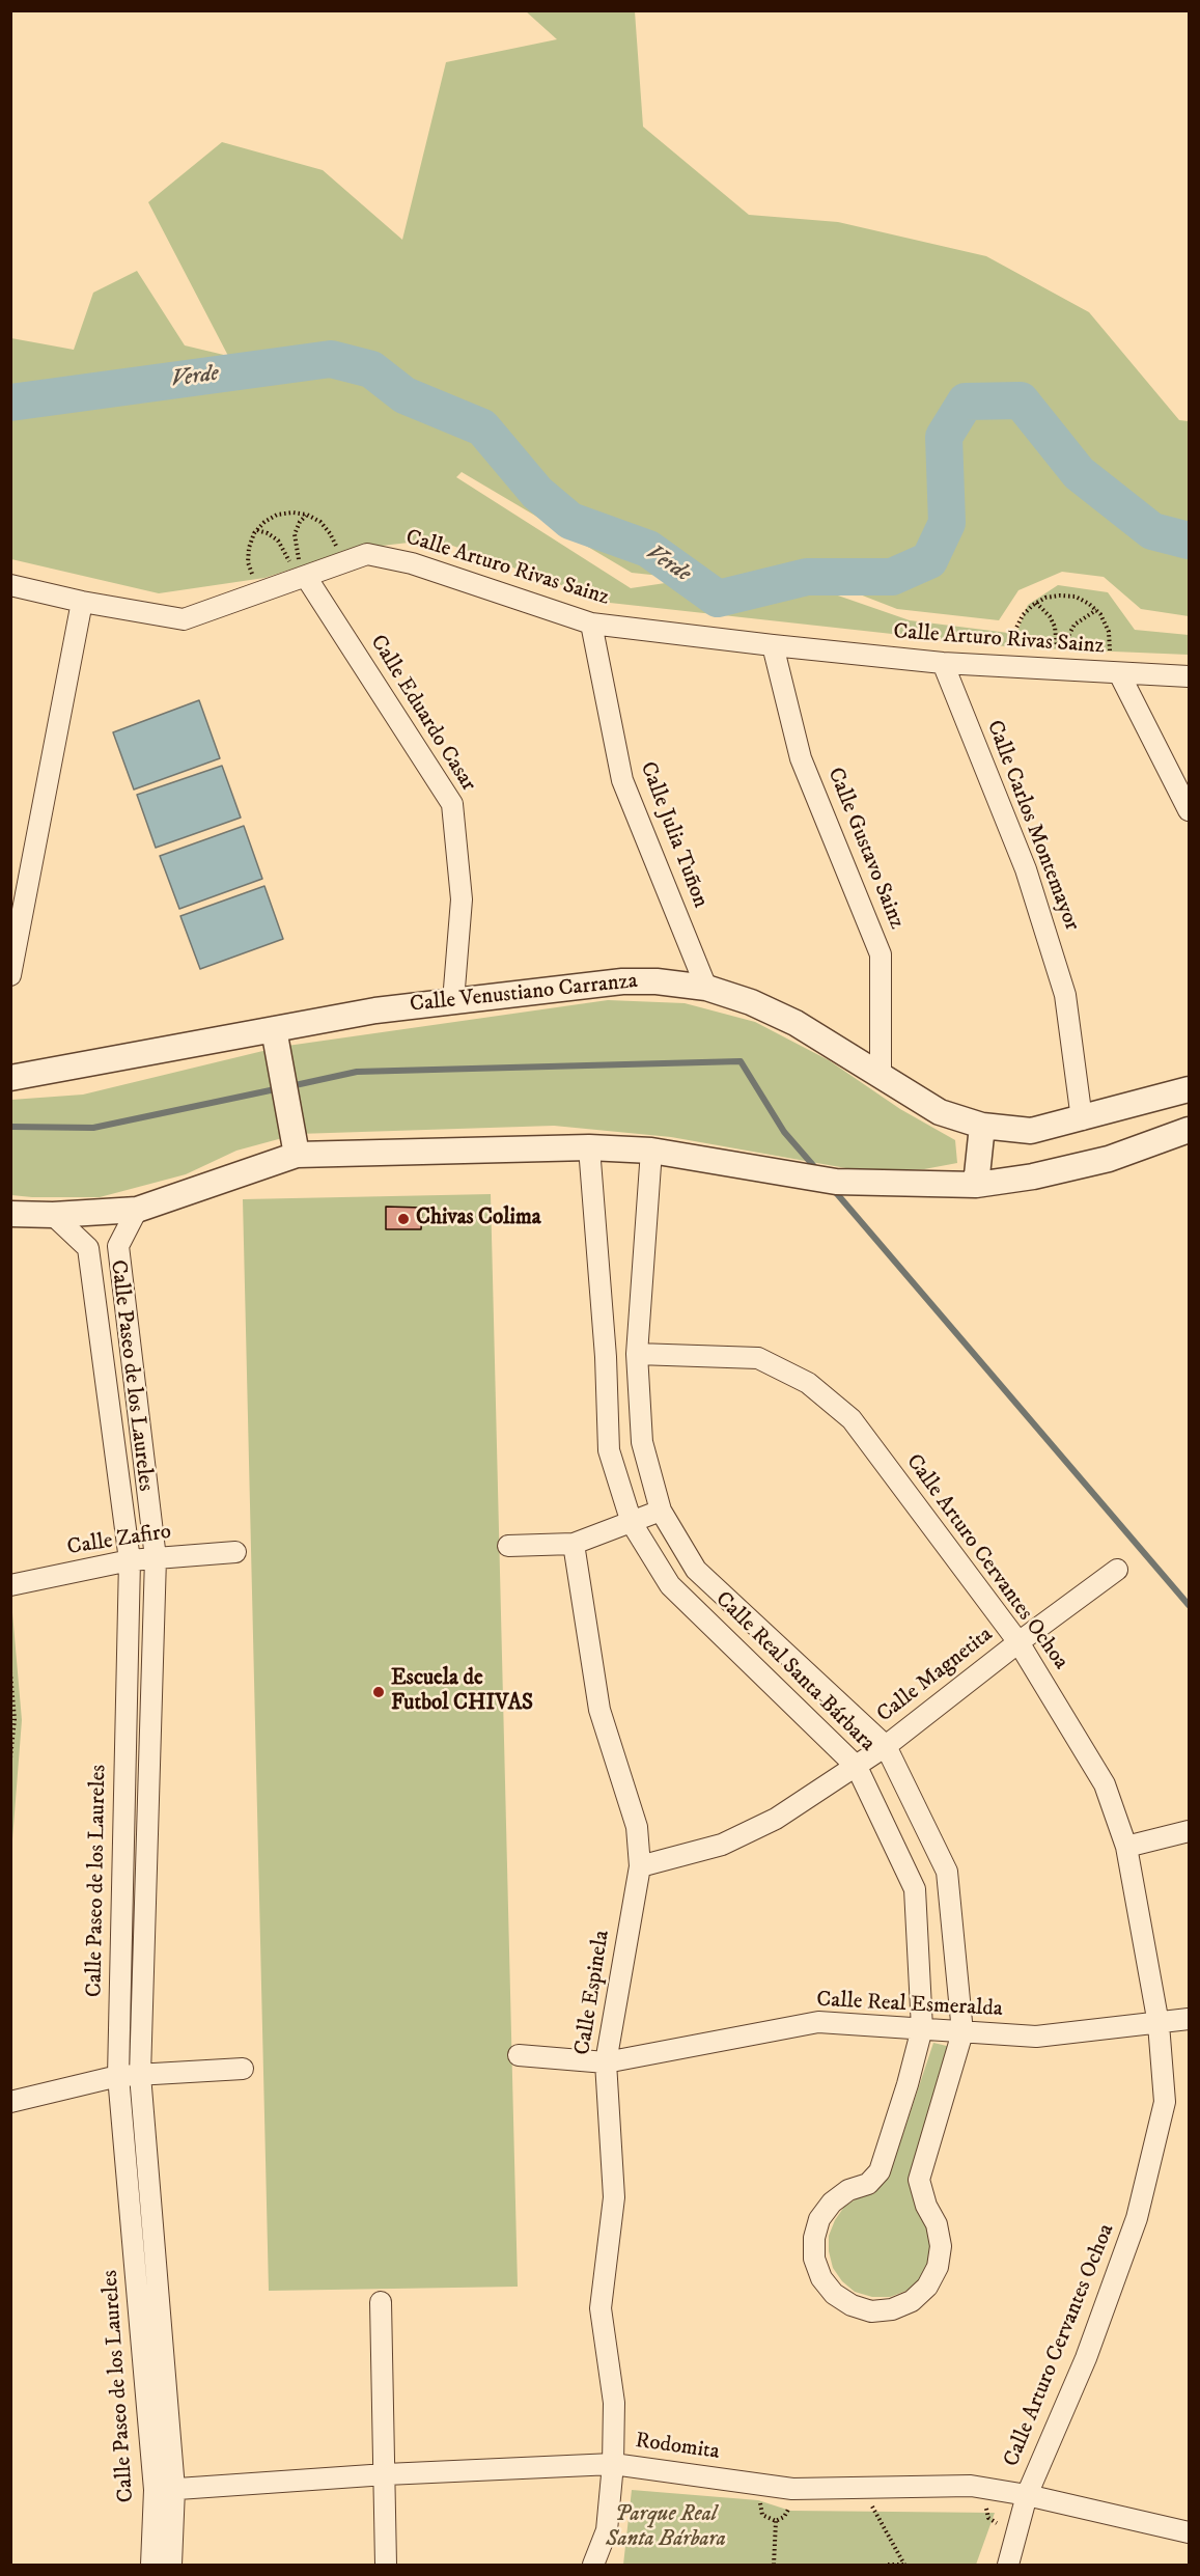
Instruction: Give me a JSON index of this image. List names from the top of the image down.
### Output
{
  "streets": {
    "street": [
      "Calle Arturo Rivas Sainz",
      "Calle Eduardo Casar",
      "Calle Carlos Montemayor",
      "Calle Julia Tuñon",
      "Calle Gustavo Sainz",
      "Calle Venustiano Carranza",
      "Calle Paseo de los Laureles",
      "Calle Zafiro",
      "Calle Arturo Cervantes Ochoa",
      "Calle Real Santa Bárbara",
      "Calle Magnetita",
      "Calle Espinela",
      "Calle Real Esmeralda",
      "Rodomita"
    ]
  },
  "crossings": [
    ["Calle Arturo Rivas Sainz", "Calle Eduardo Casar"],
    ["Calle Arturo Rivas Sainz", "Calle Carlos Montemayor"],
    ["Calle Arturo Rivas Sainz", "Calle Julia Tuñon"],
    ["Calle Arturo Rivas Sainz", "Calle Gustavo Sainz"],
    ["Calle Eduardo Casar", "Calle Venustiano Carranza"],
    ["Calle Carlos Montemayor", "Calle Venustiano Carranza"],
    ["Calle Julia Tuñon", "Calle Venustiano Carranza"],
    ["Calle Gustavo Sainz", "Calle Venustiano Carranza"],
    ["Calle Paseo de los Laureles", "Calle Zafiro"],
    ["Calle Paseo de los Laureles", "Rodomita"],
    ["Calle Arturo Cervantes Ochoa", "Calle Real Santa Bárbara"],
    ["Calle Arturo Cervantes Ochoa", "Calle Magnetita"],
    ["Calle Arturo Cervantes Ochoa", "Calle Real Esmeralda"],
    ["Calle Arturo Cervantes Ochoa", "Rodomita"],
    ["Calle Real Santa Bárbara", "Calle Magnetita"],
    ["Calle Real Santa Bárbara", "Calle Real Esmeralda"],
    ["Calle Magnetita", "Calle Espinela"],
    ["Calle Espinela", "Calle Real Esmeralda"],
    ["Calle Espinela", "Rodomita"]
  ],
  "water": ["Verde"],
  "parks": ["Parque Real Santa Bárbara"],
  "places": ["Chivas Colima", "Escuela de Futbol CHIVAS"]
}
